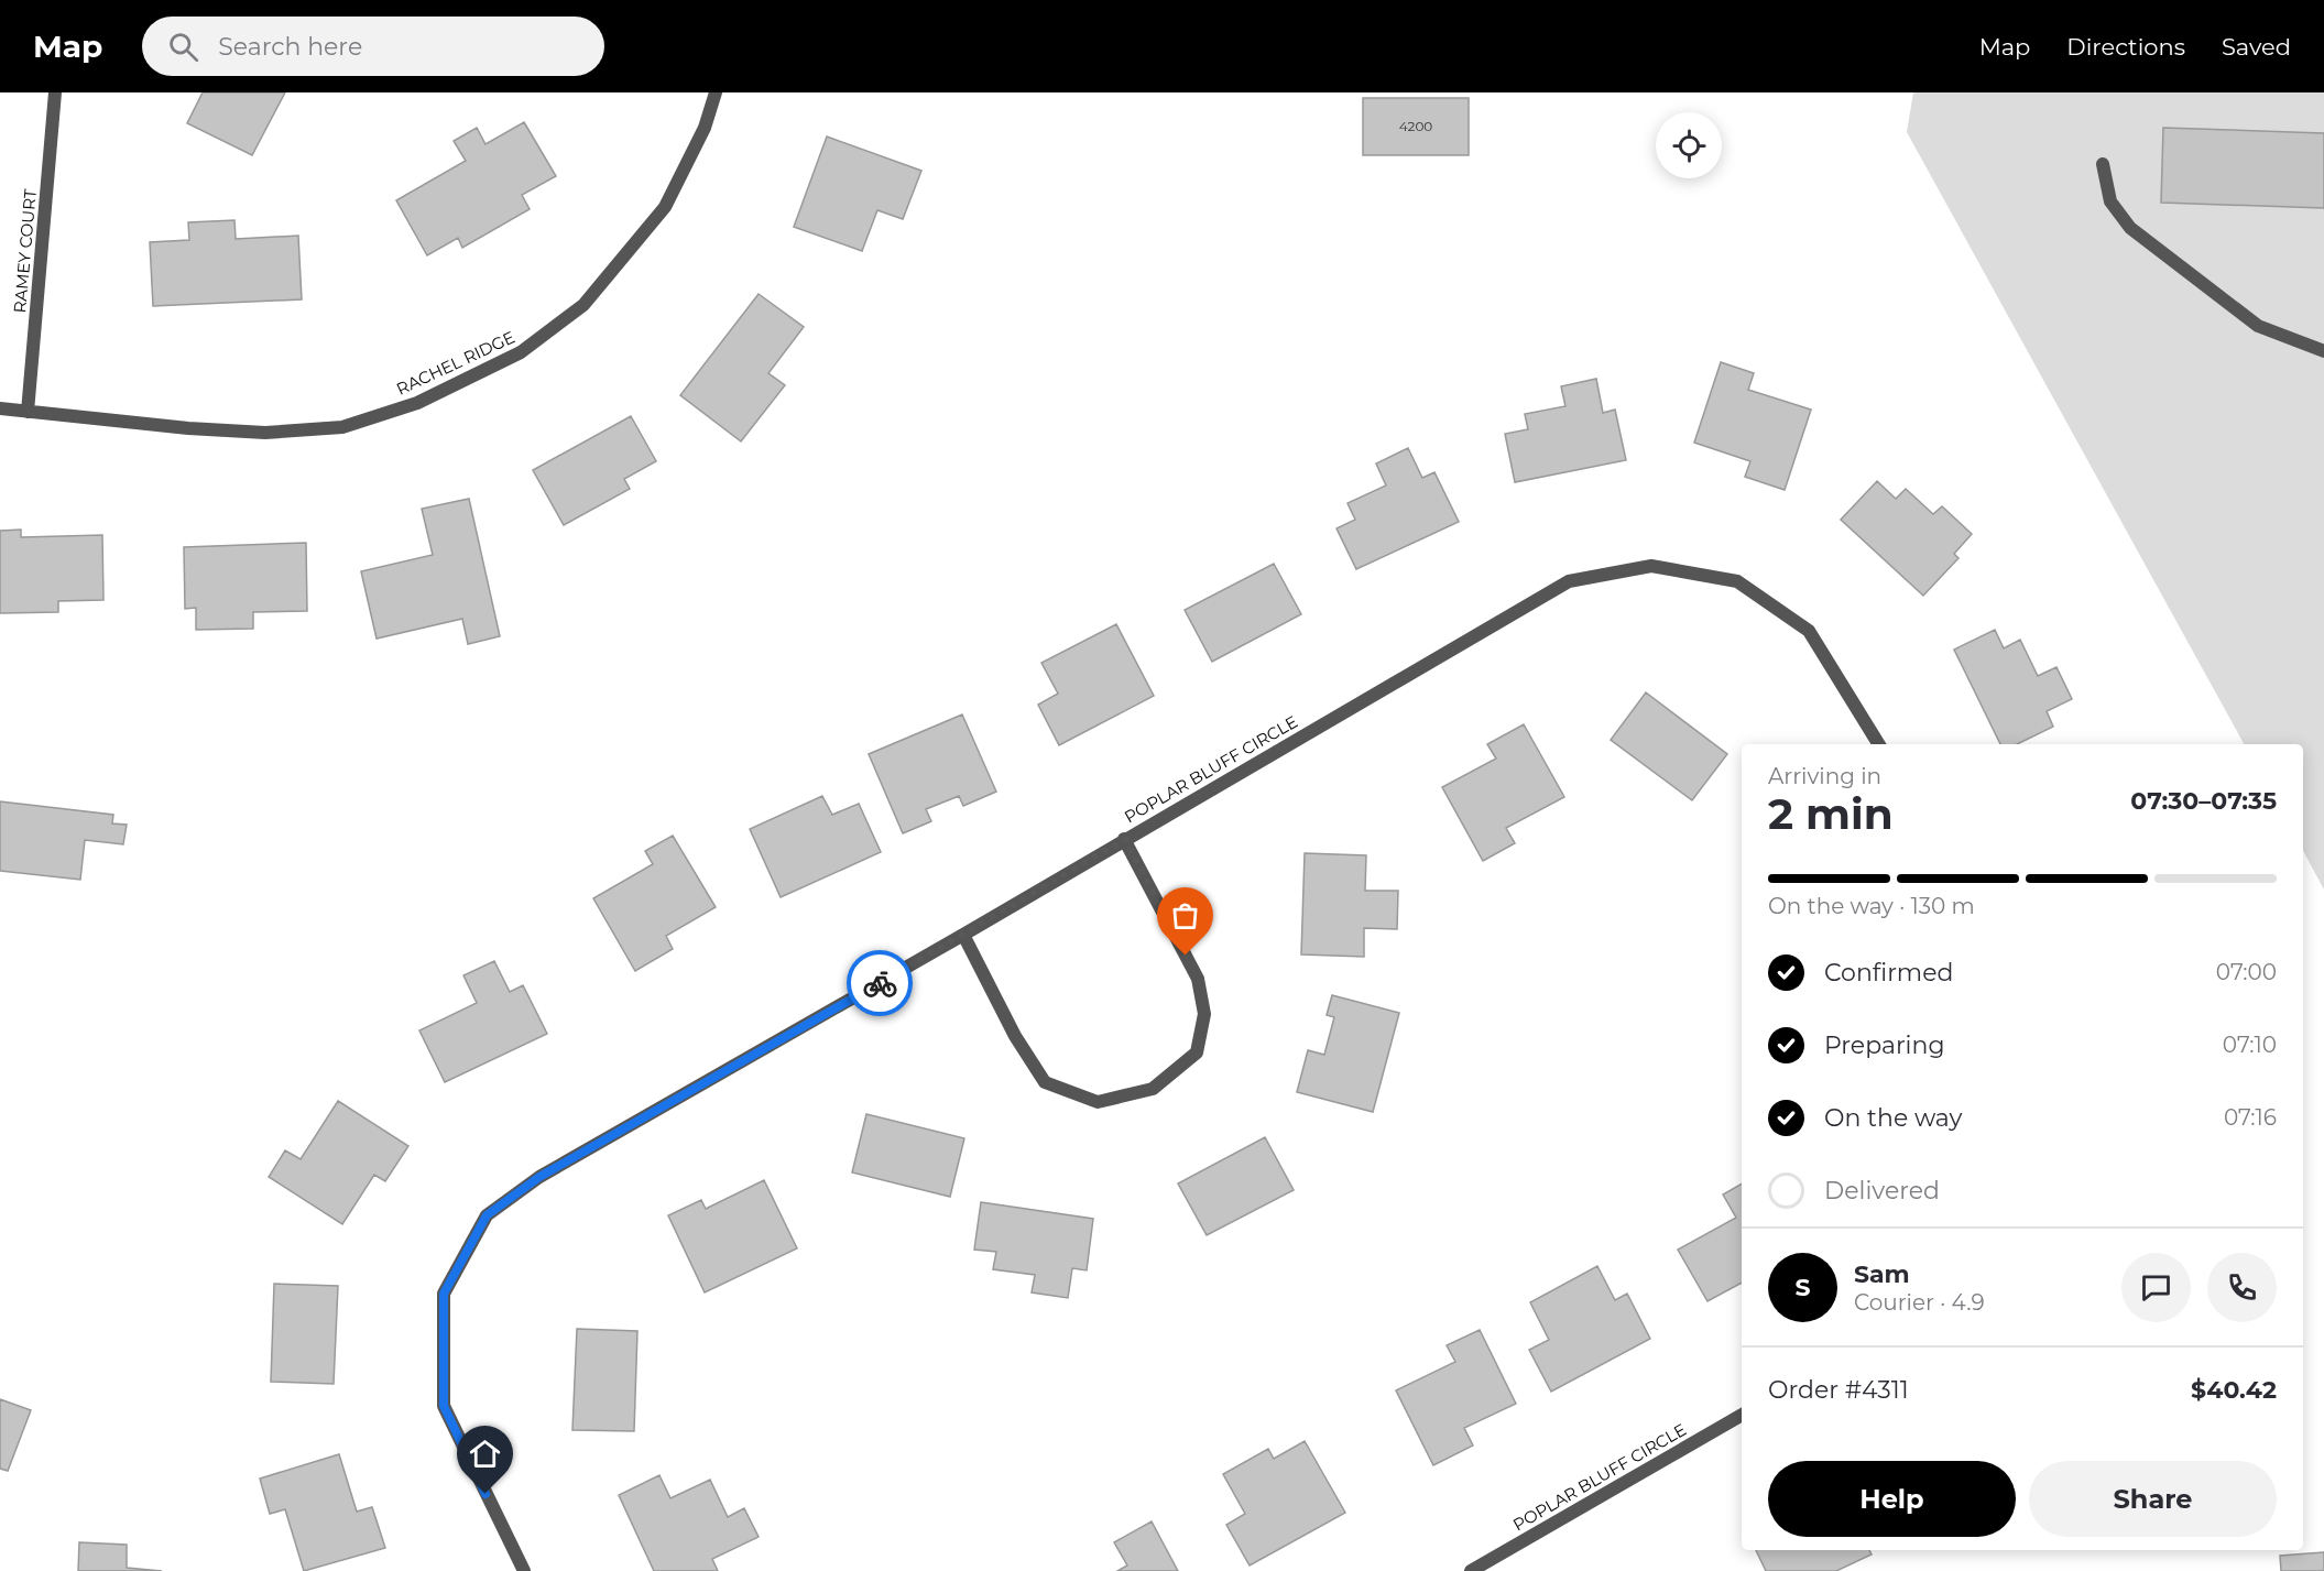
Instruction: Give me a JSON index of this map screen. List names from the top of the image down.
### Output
{
  "streets": {
    "street": ["RAMEY COURT", "RACHEL RIDGE", "POPLAR BLUFF CIRCLE"]
  },
  "crossings": [
    ["RAMEY COURT", "RACHEL RIDGE"]
  ],
  "house_numbers": ["4200"],
  "page": {
    "header": "Map",
    "search": "Search here",
    "nav": ["Map", "Directions", "Saved"],
    "heading": ["2 min", "Arriving in", "07:30–07:35"],
    "panel": [
      "Sam",
      "Courier · 4.9",
      "Order #4311",
      "$40.42"
    ],
    "bar": "On the way · 130 m",
    "list": [
      ["Confirmed", "07:00"],
      ["Preparing", "07:10"],
      ["On the way", "07:16"],
      "Delivered"
    ],
    "round": "S",
    "buttons": ["Help", "Share"]
  }
}
